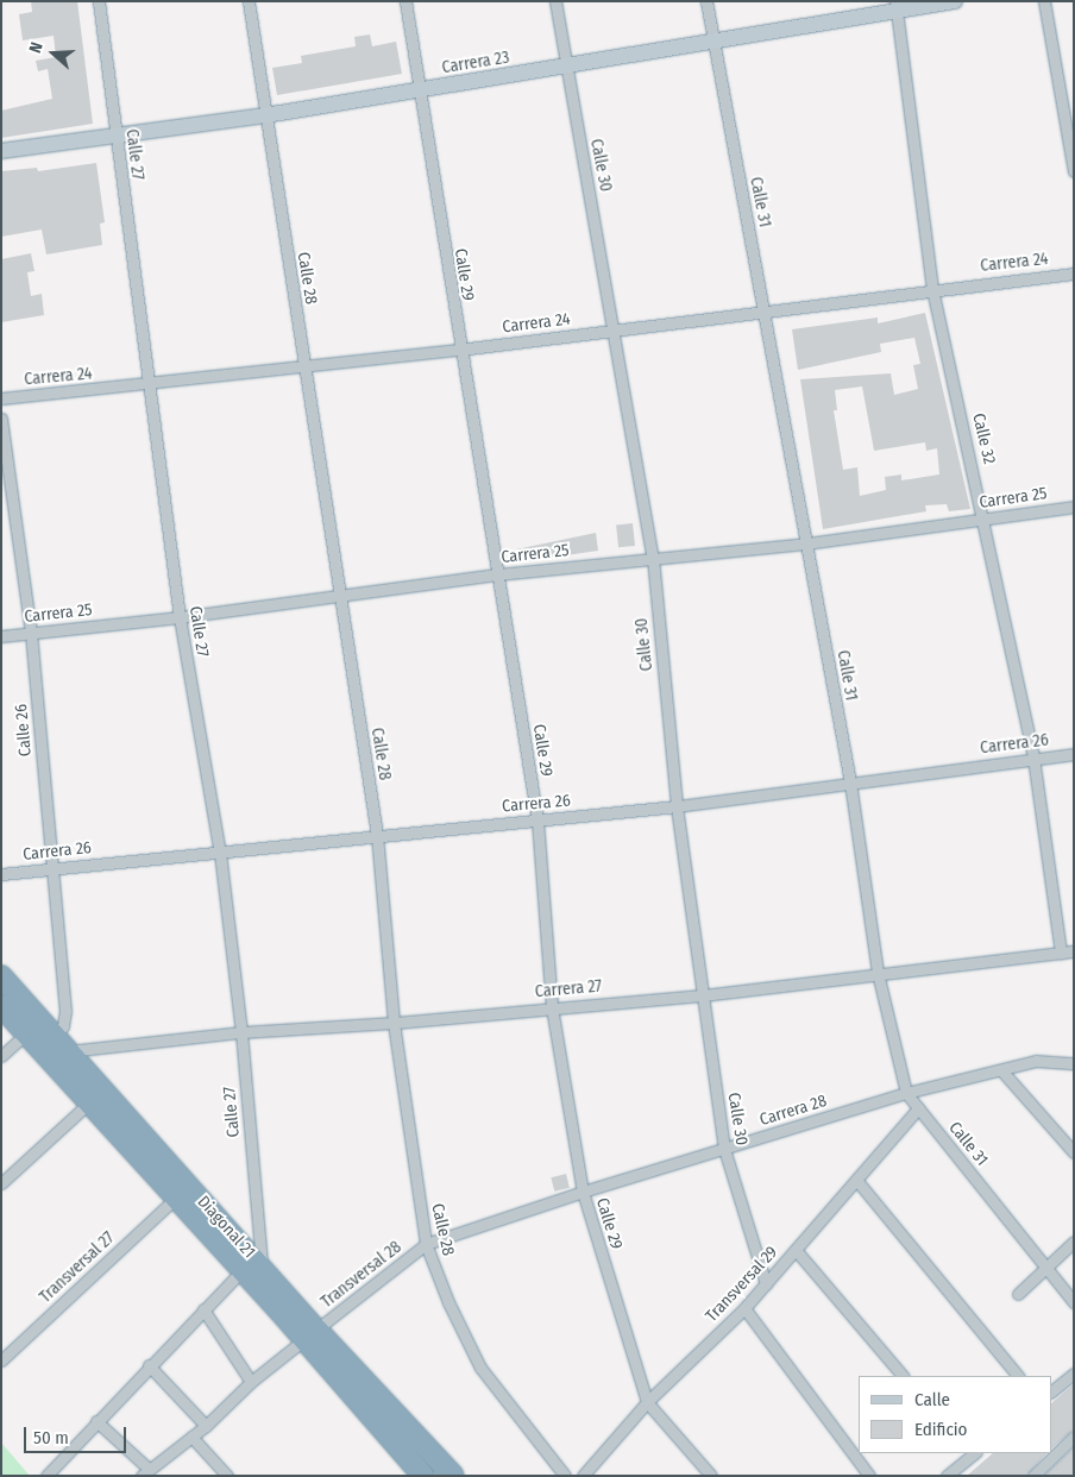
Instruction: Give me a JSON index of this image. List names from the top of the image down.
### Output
{
  "streets": {
    "highway": ["Diagonal 21"],
    "street": [
      "Carrera 23",
      "Calle 27",
      "Calle 30",
      "Calle 31",
      "Carrera 24",
      "Calle 29",
      "Calle 28",
      "Calle 32",
      "Carrera 25",
      "Calle 26",
      "Carrera 26",
      "Carrera 27",
      "Carrera 28",
      "Transversal 27",
      "Transversal 28",
      "Transversal 29"
    ]
  },
  "crossings": [
    ["Carrera 23", "Calle 27"],
    ["Carrera 23", "Calle 30"],
    ["Carrera 23", "Calle 31"],
    ["Carrera 23", "Calle 29"],
    ["Carrera 23", "Calle 28"],
    ["Carrera 23", "Calle 32"],
    ["Calle 27", "Carrera 24"],
    ["Calle 27", "Carrera 25"],
    ["Calle 27", "Carrera 26"],
    ["Calle 27", "Carrera 27"],
    ["Calle 27", "Diagonal 21"],
    ["Calle 30", "Carrera 24"],
    ["Calle 30", "Carrera 25"],
    ["Calle 30", "Carrera 26"],
    ["Calle 30", "Carrera 27"],
    ["Calle 30", "Carrera 28"],
    ["Calle 30", "Transversal 29"],
    ["Calle 31", "Carrera 24"],
    ["Calle 31", "Carrera 25"],
    ["Calle 31", "Carrera 26"],
    ["Calle 31", "Carrera 27"],
    ["Calle 31", "Carrera 28"],
    ["Calle 31", "Transversal 29"],
    ["Carrera 24", "Calle 29"],
    ["Carrera 24", "Calle 28"],
    ["Carrera 24", "Calle 32"],
    ["Calle 29", "Carrera 25"],
    ["Calle 29", "Carrera 26"],
    ["Calle 29", "Carrera 27"],
    ["Calle 29", "Carrera 28"],
    ["Calle 29", "Transversal 29"],
    ["Calle 28", "Carrera 25"],
    ["Calle 28", "Carrera 26"],
    ["Calle 28", "Carrera 27"],
    ["Calle 28", "Carrera 28"],
    ["Calle 28", "Transversal 28"],
    ["Calle 32", "Carrera 25"],
    ["Calle 32", "Carrera 26"],
    ["Calle 32", "Carrera 27"],
    ["Carrera 25", "Calle 26"],
    ["Calle 26", "Carrera 26"],
    ["Calle 26", "Carrera 27"],
    ["Calle 26", "Diagonal 21"],
    ["Carrera 27", "Diagonal 21"],
    ["Carrera 28", "Transversal 28"],
    ["Diagonal 21", "Transversal 27"],
    ["Diagonal 21", "Transversal 28"]
  ],
  "legend": ["Calle", "Edificio"],
  "scale_bar": "50 m",
  "north": "left"
}
